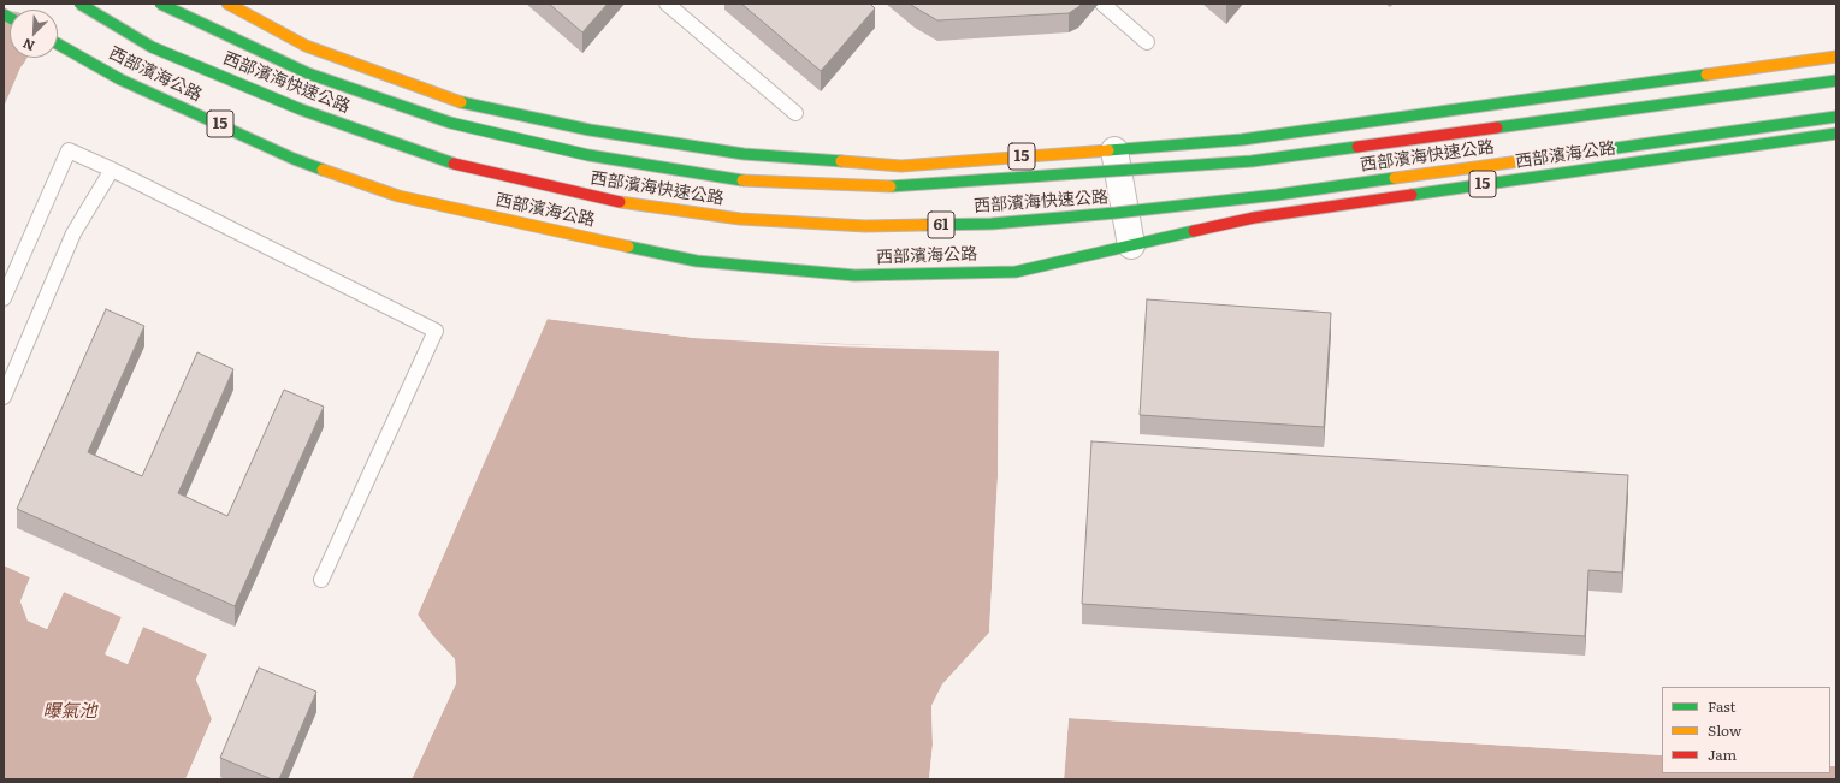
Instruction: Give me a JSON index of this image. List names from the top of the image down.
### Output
{
  "streets": {
    "main road": [
      "西部濱海公路",
      "西部濱海快速公路",
      "15",
      "61"
    ]
  },
  "water": ["曝氣池"],
  "legend": ["Fast", "Slow", "Jam"],
  "north": "bottom left"
}
